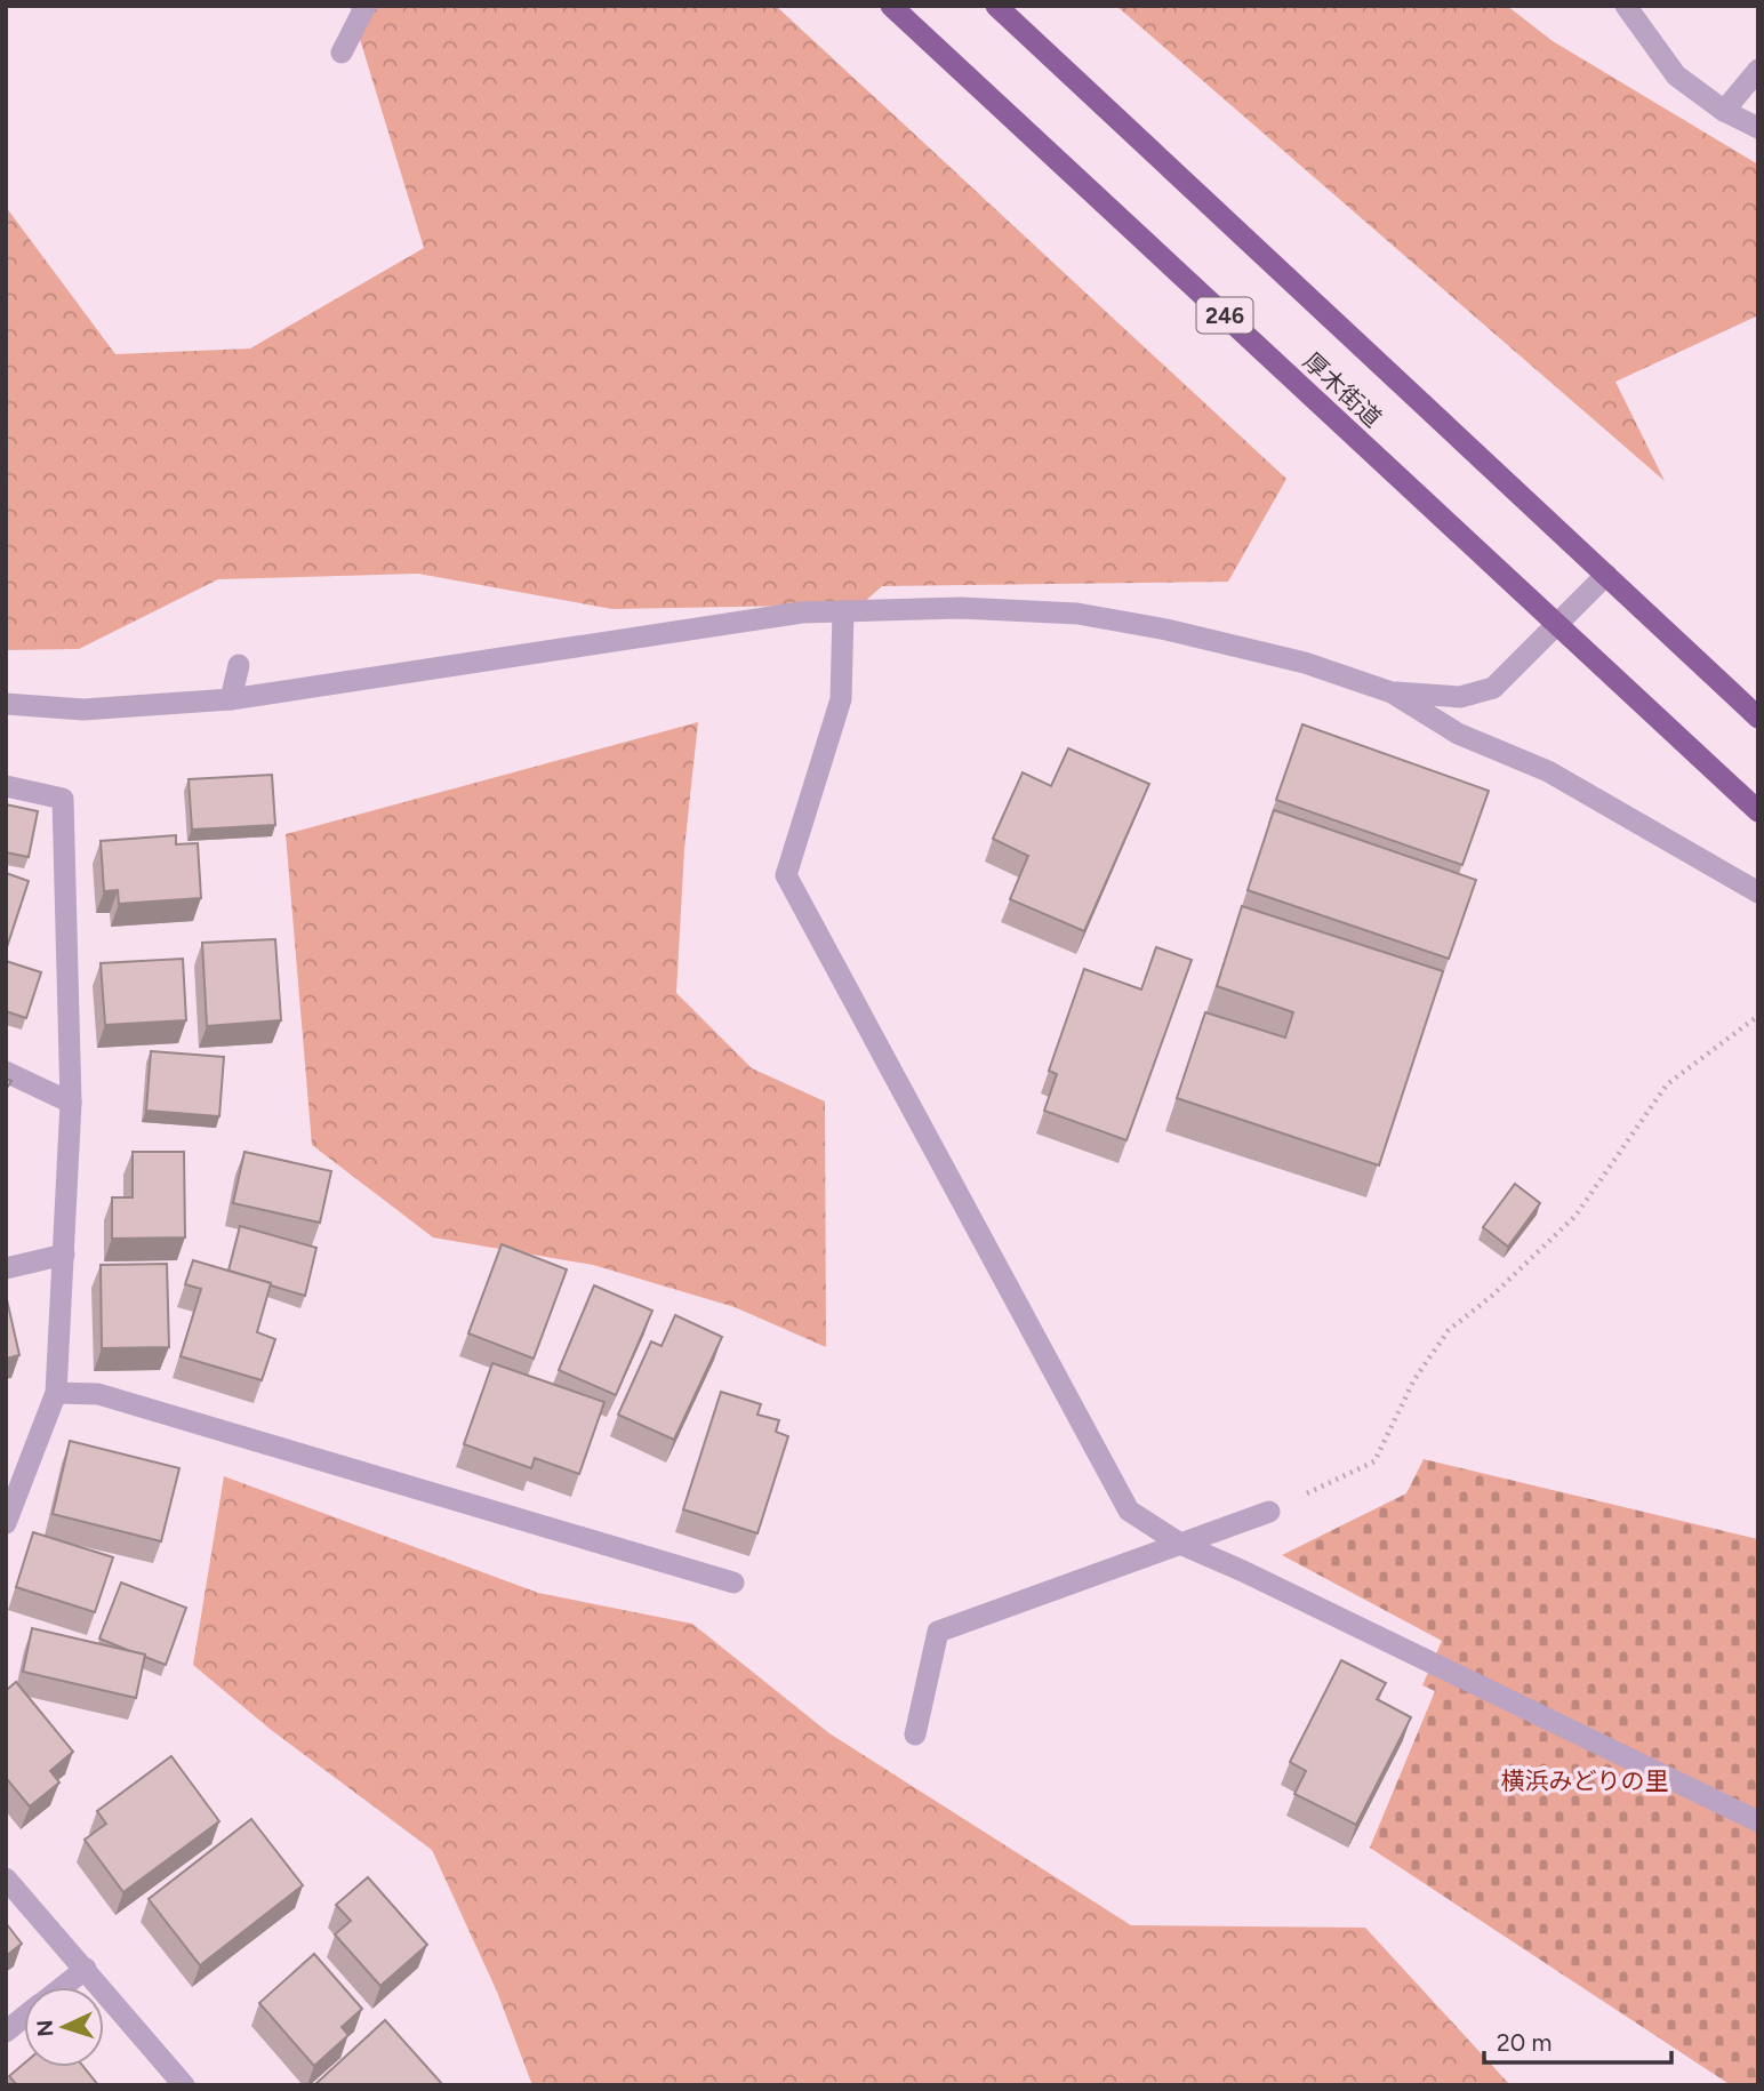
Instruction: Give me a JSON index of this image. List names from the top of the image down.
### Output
{
  "streets": {
    "highway": ["246", "厚木街道"]
  },
  "parks": ["横浜みどりの里"],
  "scale_bar": "20 m",
  "north": "left"
}
